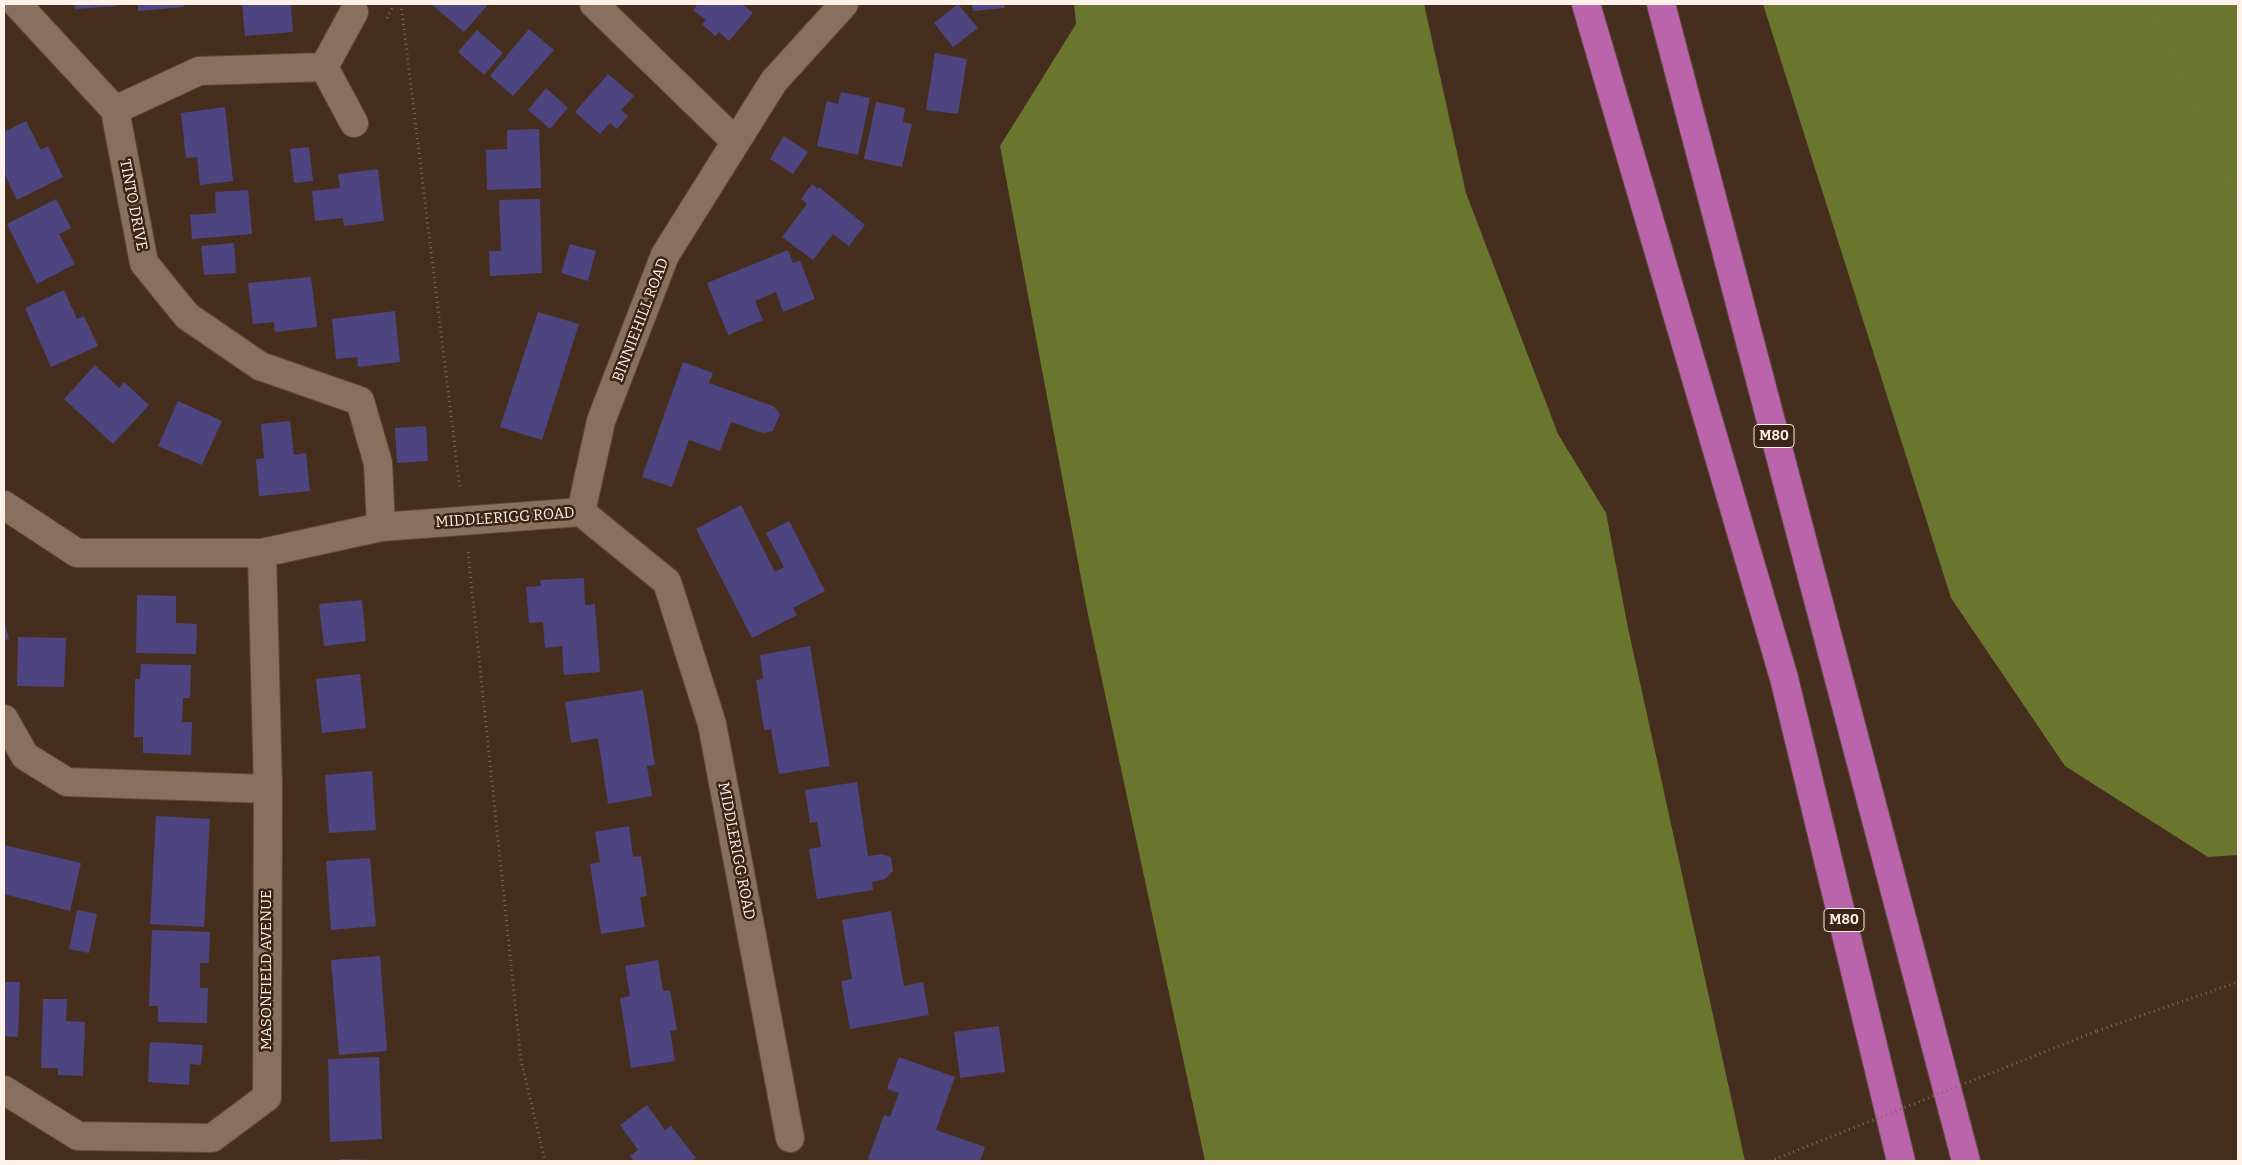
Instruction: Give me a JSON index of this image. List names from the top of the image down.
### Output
{
  "streets": {
    "highway": ["M80"],
    "street": [
      "TINTO DRIVE",
      "BINNIEHILL ROAD",
      "MIDDLERIGG ROAD",
      "MASONFIELD AVENUE"
    ]
  },
  "crossings": [
    ["TINTO DRIVE", "MIDDLERIGG ROAD"],
    ["BINNIEHILL ROAD", "MIDDLERIGG ROAD"],
    ["MIDDLERIGG ROAD", "MASONFIELD AVENUE"]
  ]
}
